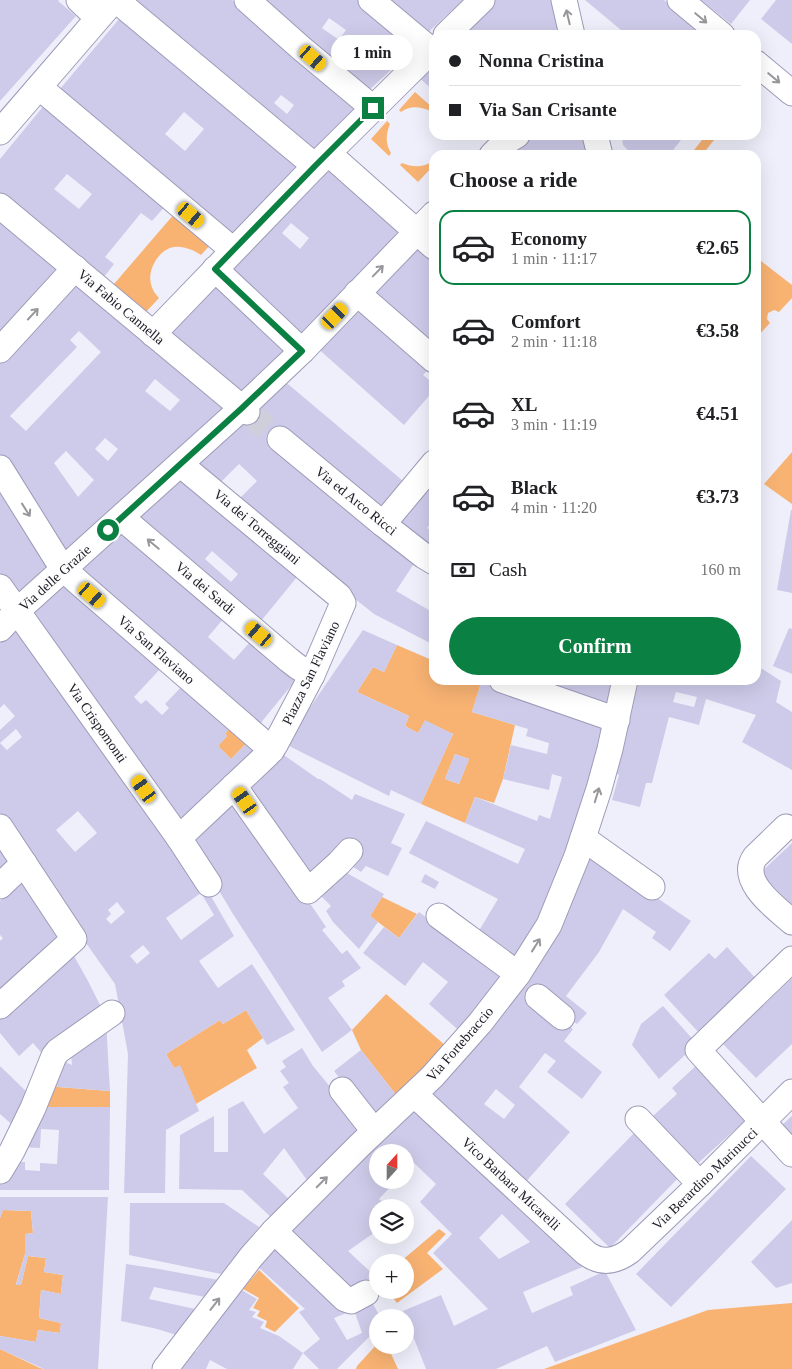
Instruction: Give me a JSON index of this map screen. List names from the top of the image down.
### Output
{
  "streets": {
    "street": [
      "Via Fabio Cannella",
      "Via ed Arco Ricci",
      "Via dei Torreggiani",
      "Via delle Grazie",
      "Via dei Sardi",
      "Via San Flaviano",
      "Piazza San Flaviano",
      "Via Crispomonti",
      "Via Fortebraccio",
      "Via Berardino Marinucci",
      "Vico Barbara Micarelli"
    ]
  },
  "crossings": [
    ["Via Fabio Cannella", "Via delle Grazie"],
    ["Via dei Torreggiani", "Via delle Grazie"],
    ["Via dei Torreggiani", "Piazza San Flaviano"],
    ["Via delle Grazie", "Via dei Sardi"],
    ["Via delle Grazie", "Via San Flaviano"],
    ["Via delle Grazie", "Via Crispomonti"],
    ["Via dei Sardi", "Piazza San Flaviano"],
    ["Via San Flaviano", "Piazza San Flaviano"],
    ["Piazza San Flaviano", "Via Crispomonti"],
    ["Via Fortebraccio", "Vico Barbara Micarelli"],
    ["Via Berardino Marinucci", "Vico Barbara Micarelli"]
  ],
  "one_way": ["Via dei Sardi", "Via Fortebraccio"],
  "north": "top",
  "page": {
    "banner": ["Nonna Cristina", "Via San Crisante"],
    "bubble": "1 min",
    "heading": "Choose a ride",
    "list": [
      {
        "name": "Economy",
        "note": "1 min · 11:17",
        "value": "€2.65"
      },
      {
        "name": "Comfort",
        "note": "2 min · 11:18",
        "value": "€3.58"
      },
      {
        "name": "XL",
        "note": "3 min · 11:19",
        "value": "€4.51"
      },
      {
        "name": "Black",
        "note": "4 min · 11:20",
        "value": "€3.73"
      }
    ],
    "pay": ["Cash", "160 m"],
    "buttons": "Confirm",
    "map_buttons": ["+", "−"]
  }
}
